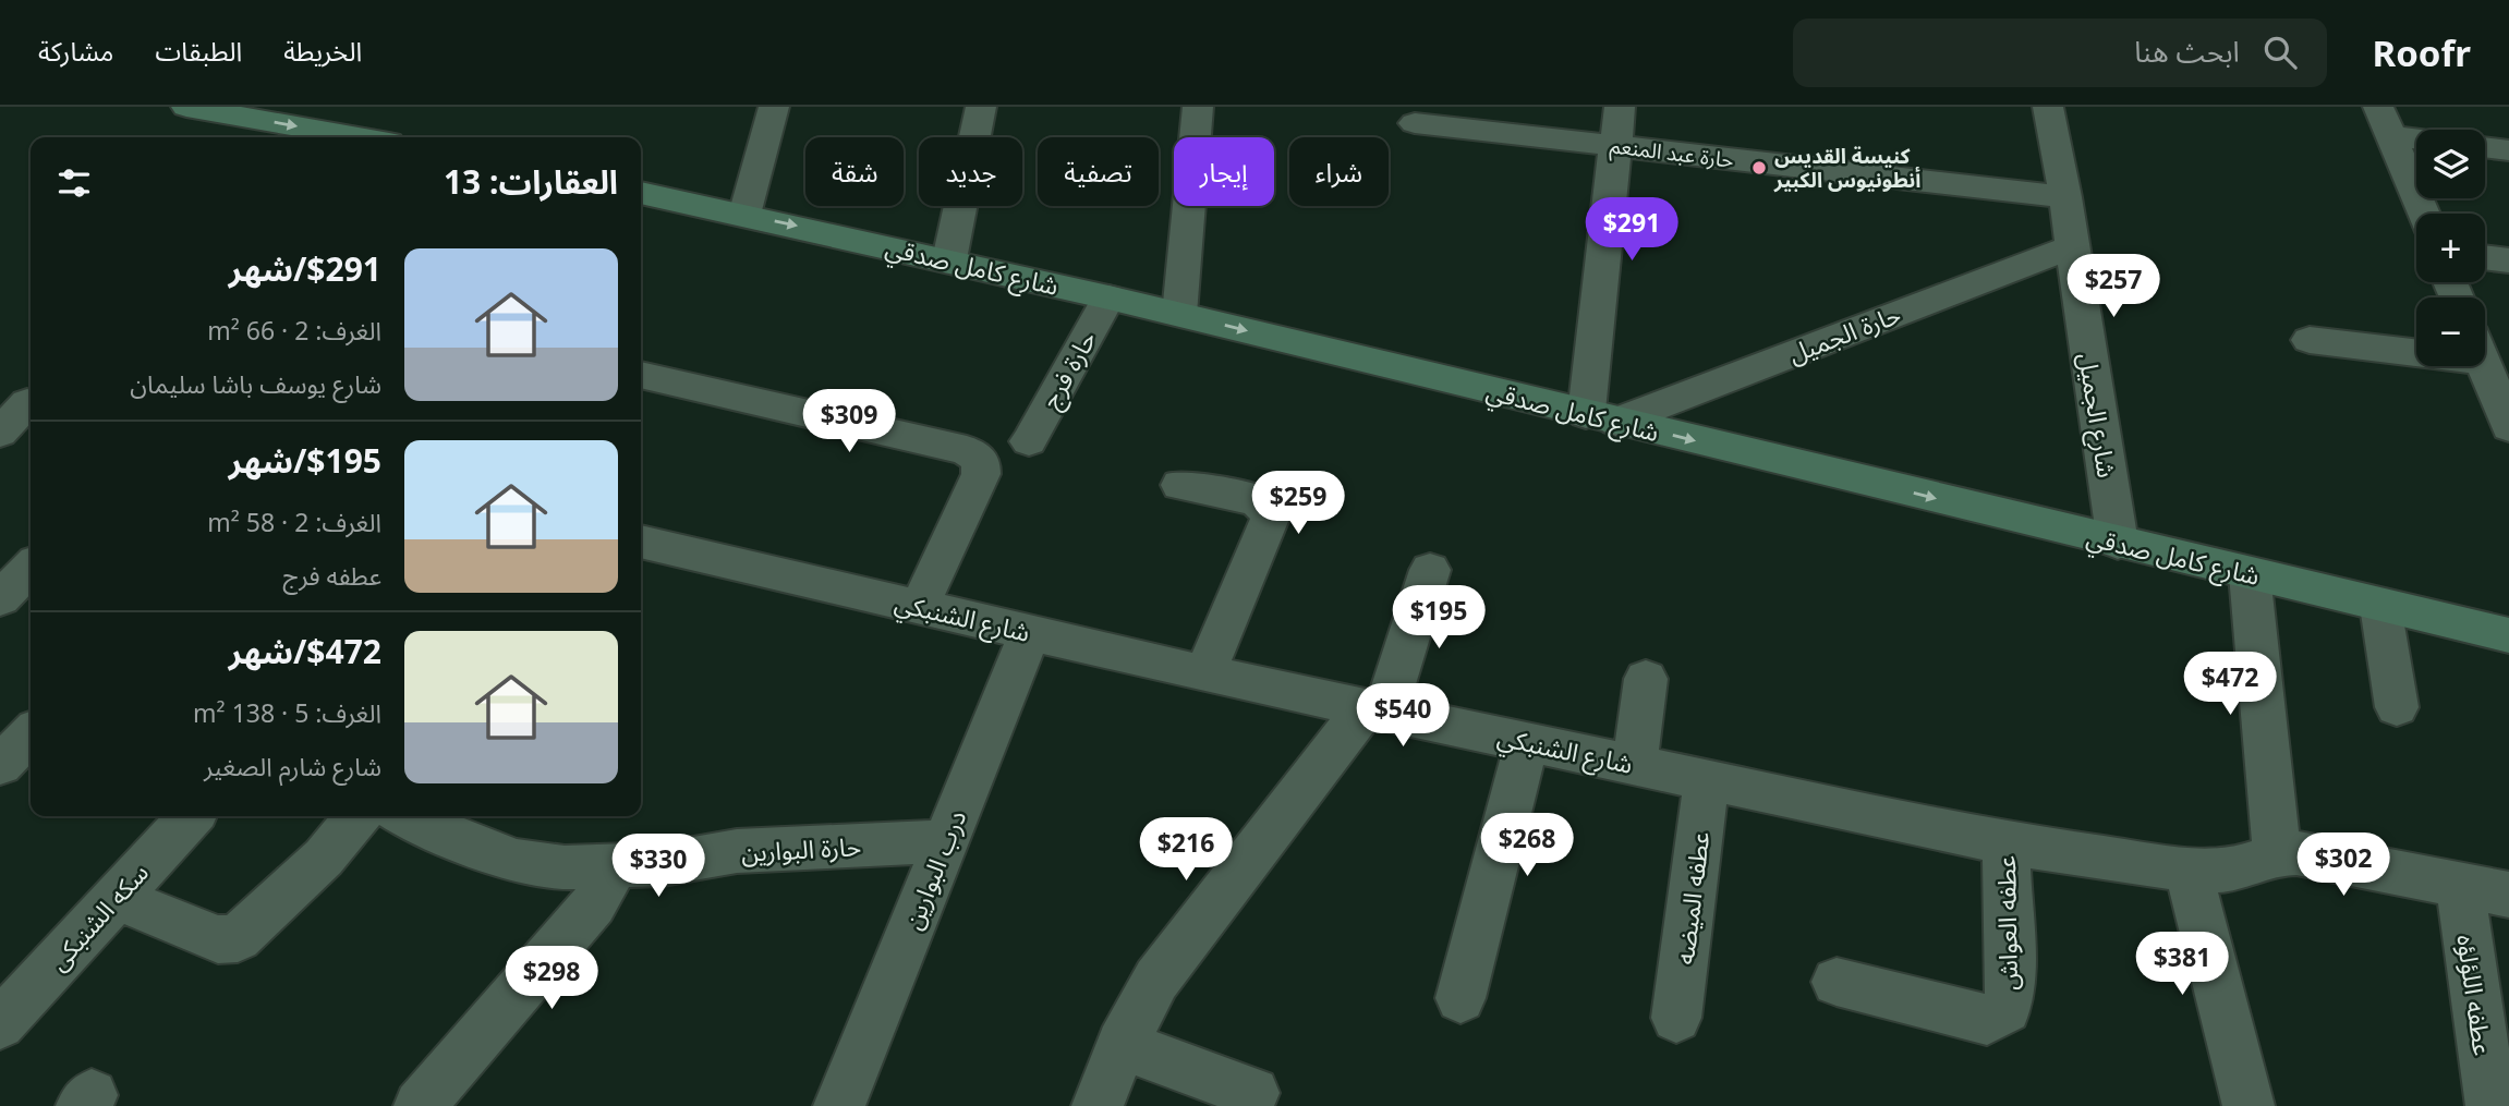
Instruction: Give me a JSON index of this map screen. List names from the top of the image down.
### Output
{
  "streets": {
    "main road": ["شارع كامل صدقي"],
    "street": [
      "حارة عبد المنعم",
      "حارة الجميل",
      "حارة فرج",
      "شارع الجميل",
      "شارع الشنبكي",
      "حارة البوارين",
      "درب البوارين",
      "عطفه الميضه",
      "سكه الشنبكى",
      "عطفه العواش",
      "عطفه اللؤلؤه"
    ]
  },
  "crossings": [
    ["حارة عبد المنعم", "شارع الجميل"],
    ["شارع كامل صدقي", "حارة الجميل"],
    ["شارع كامل صدقي", "حارة فرج"],
    ["شارع كامل صدقي", "شارع الجميل"],
    ["حارة الجميل", "شارع الجميل"],
    ["شارع الشنبكي", "درب البوارين"],
    ["شارع الشنبكي", "عطفه الميضه"],
    ["شارع الشنبكي", "عطفه العواش"],
    ["حارة البوارين", "درب البوارين"]
  ],
  "one_way": ["شارع كامل صدقي"],
  "places": ["كنيسة القديس أنطونيوس الكبير"],
  "page": {
    "header": "Roofr",
    "search": "ابحث هنا",
    "nav": ["الخريطة", "الطبقات", "مشاركة"],
    "map_buttons": ["+", "−"],
    "chip": [
      "شراء",
      "إيجار",
      "تصفية",
      "جديد",
      "شقة"
    ],
    "heading": "العقارات: 13",
    "price": [
      "$291",
      "$257",
      "$309",
      "$259",
      "$195",
      "$472",
      "$540",
      "$268",
      "$216",
      "$302",
      "$330",
      "$381",
      "$298"
    ],
    "list": [
      {
        "name": "$291/شهر",
        "note": "الغرف: 2 · 66 m² · شارع يوسف باشا سليمان"
      },
      {
        "name": "$195/شهر",
        "note": "الغرف: 2 · 58 m² · عطفه فرج"
      },
      {
        "name": "$472/شهر",
        "note": "الغرف: 5 · 138 m² · شارع شارم الصغير"
      }
    ]
  }
}
